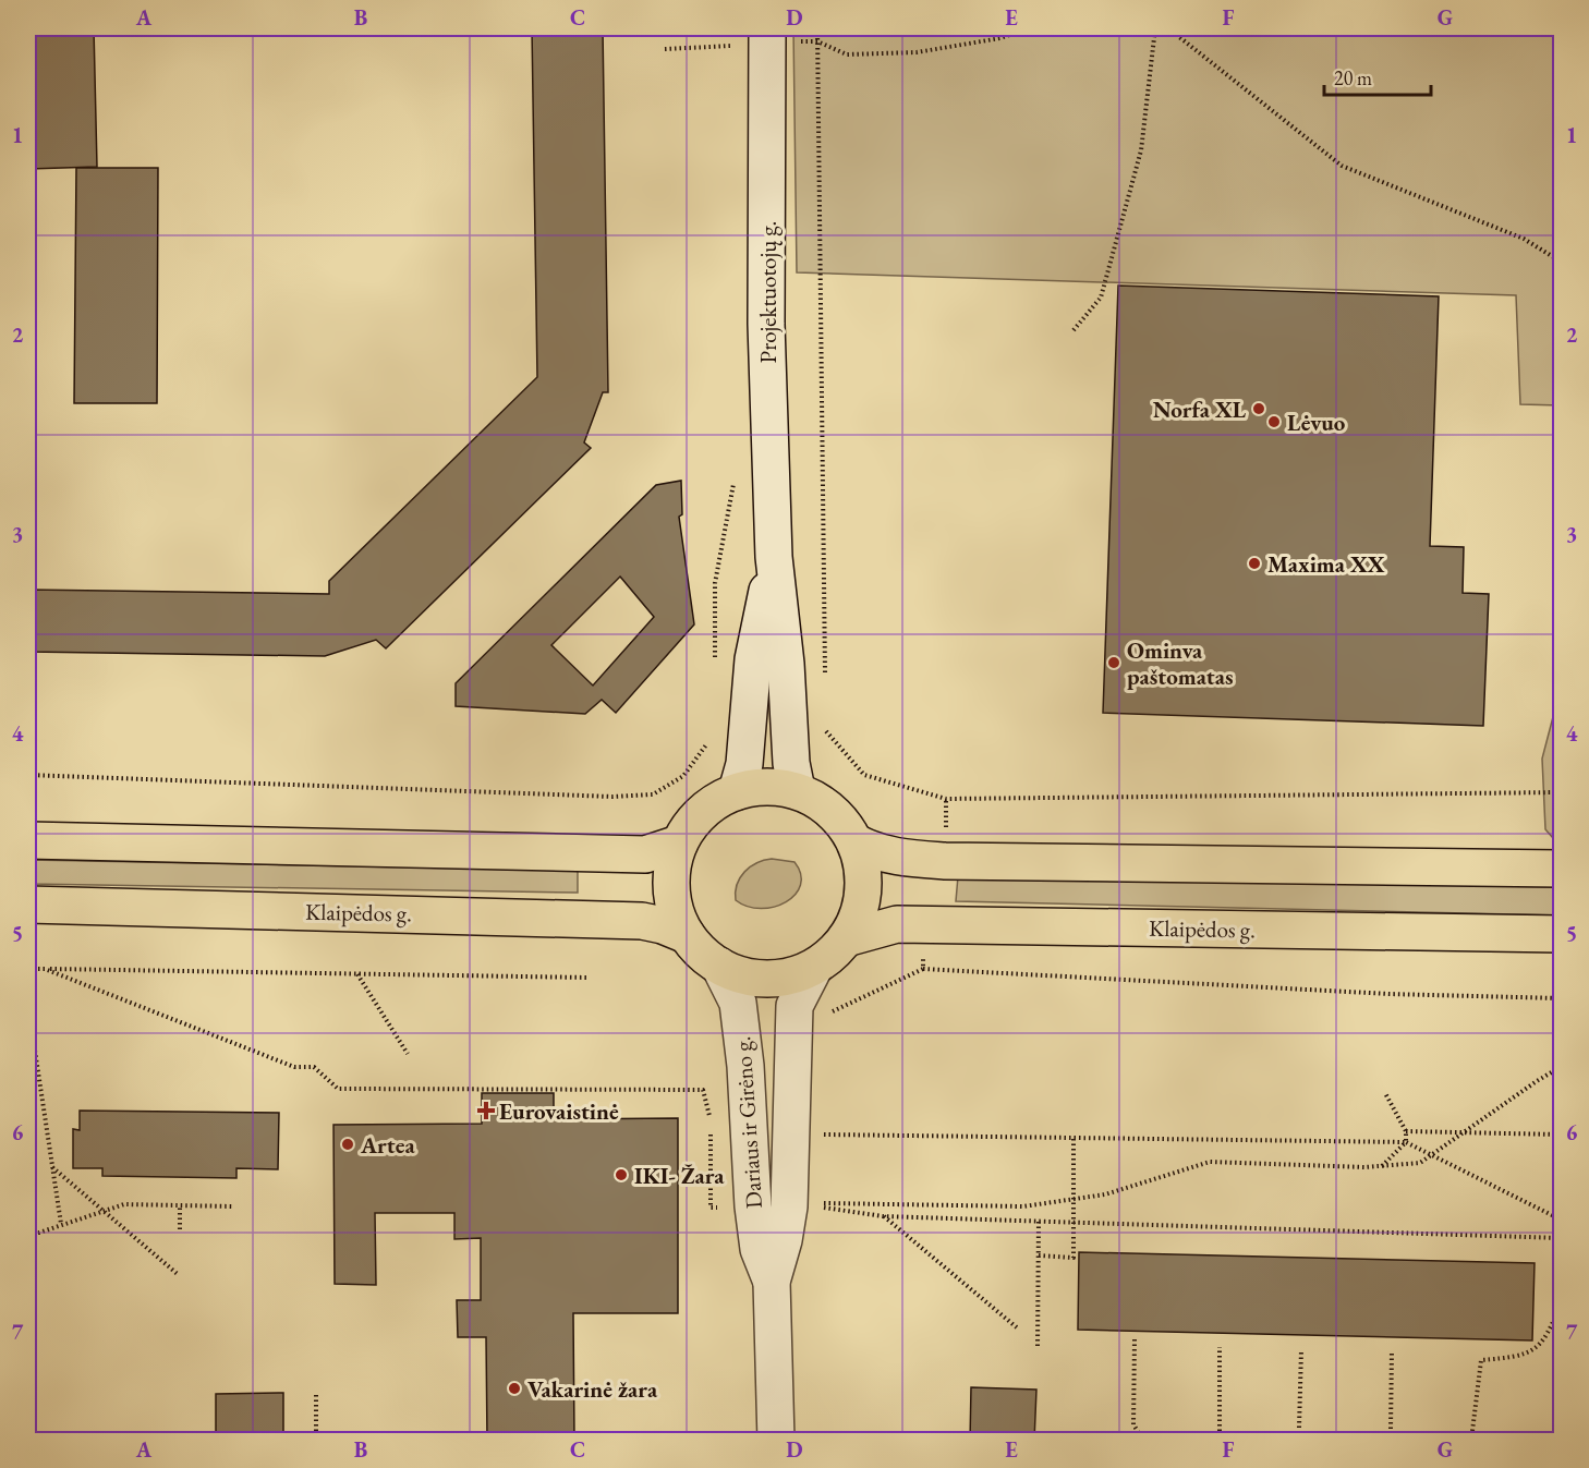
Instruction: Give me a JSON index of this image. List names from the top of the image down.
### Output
{
  "streets": {
    "highway": ["Klaipėdos g."],
    "main road": ["Projektuotojų g.", "Dariaus ir Girėno g."]
  },
  "crossings": [
    ["Projektuotojų g.", "Klaipėdos g."],
    ["Projektuotojų g.", "Dariaus ir Girėno g."],
    ["Klaipėdos g.", "Dariaus ir Girėno g."]
  ],
  "places": {
    "other": [
      "Norfa XL",
      "Lėvuo",
      "Maxima XX",
      "Ominva paštomatas",
      "Artea",
      "IKI- Žara",
      "Vakarinė žara"
    ],
    "health": ["Eurovaistinė"]
  },
  "scale_bar": "20 m",
  "grid": {
    "columns": [
      "A",
      "B",
      "C",
      "D",
      "E",
      "F",
      "G"
    ],
    "rows": [
      "1",
      "2",
      "3",
      "4",
      "5",
      "6",
      "7"
    ]
  }
}
